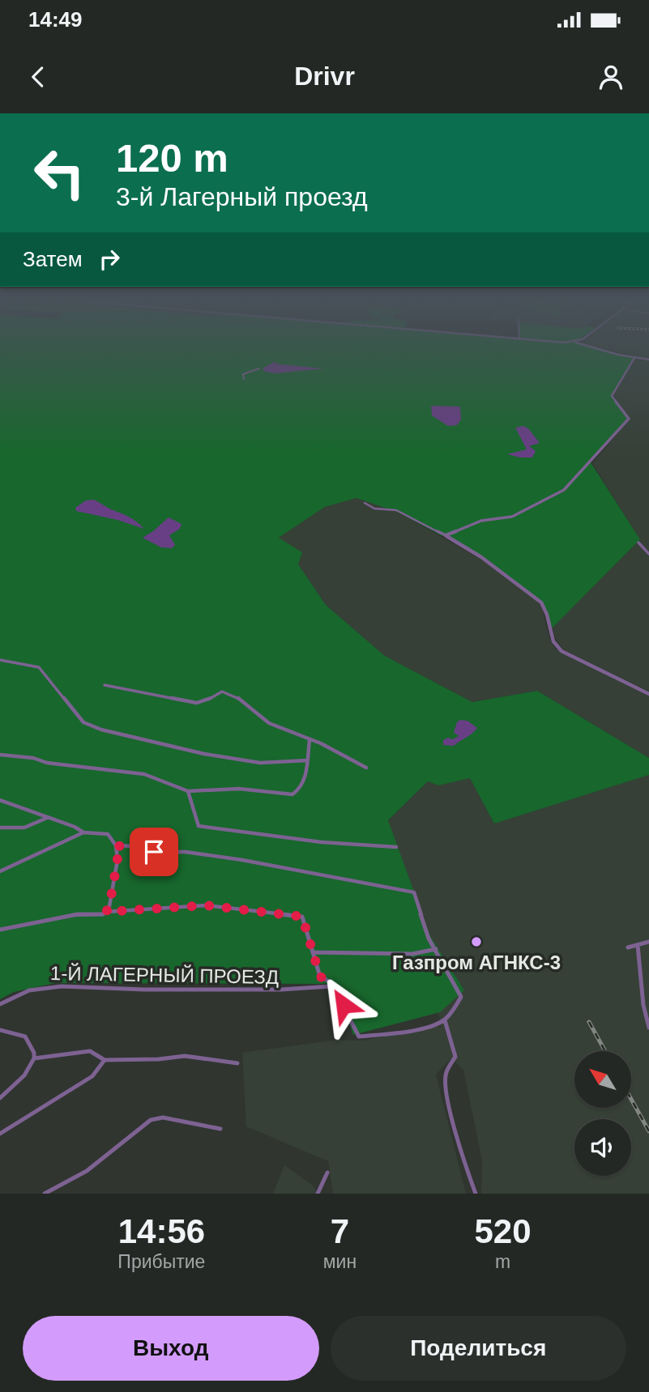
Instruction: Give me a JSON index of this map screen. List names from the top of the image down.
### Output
{
  "streets": {
    "street": ["1-Й ЛАГЕРНЫЙ ПРОЕЗД"]
  },
  "places": ["Газпром АГНКС-3"],
  "north": "top left",
  "page": {
    "status": "14:49",
    "header": "Drivr",
    "turn": ["120 m", "3-й Лагерный проезд"],
    "then": "Затем",
    "eta": [
      "14:56",
      "Прибытие",
      "7",
      "мин",
      "520",
      "m"
    ],
    "buttons": ["Выход", "Поделиться"]
  }
}
